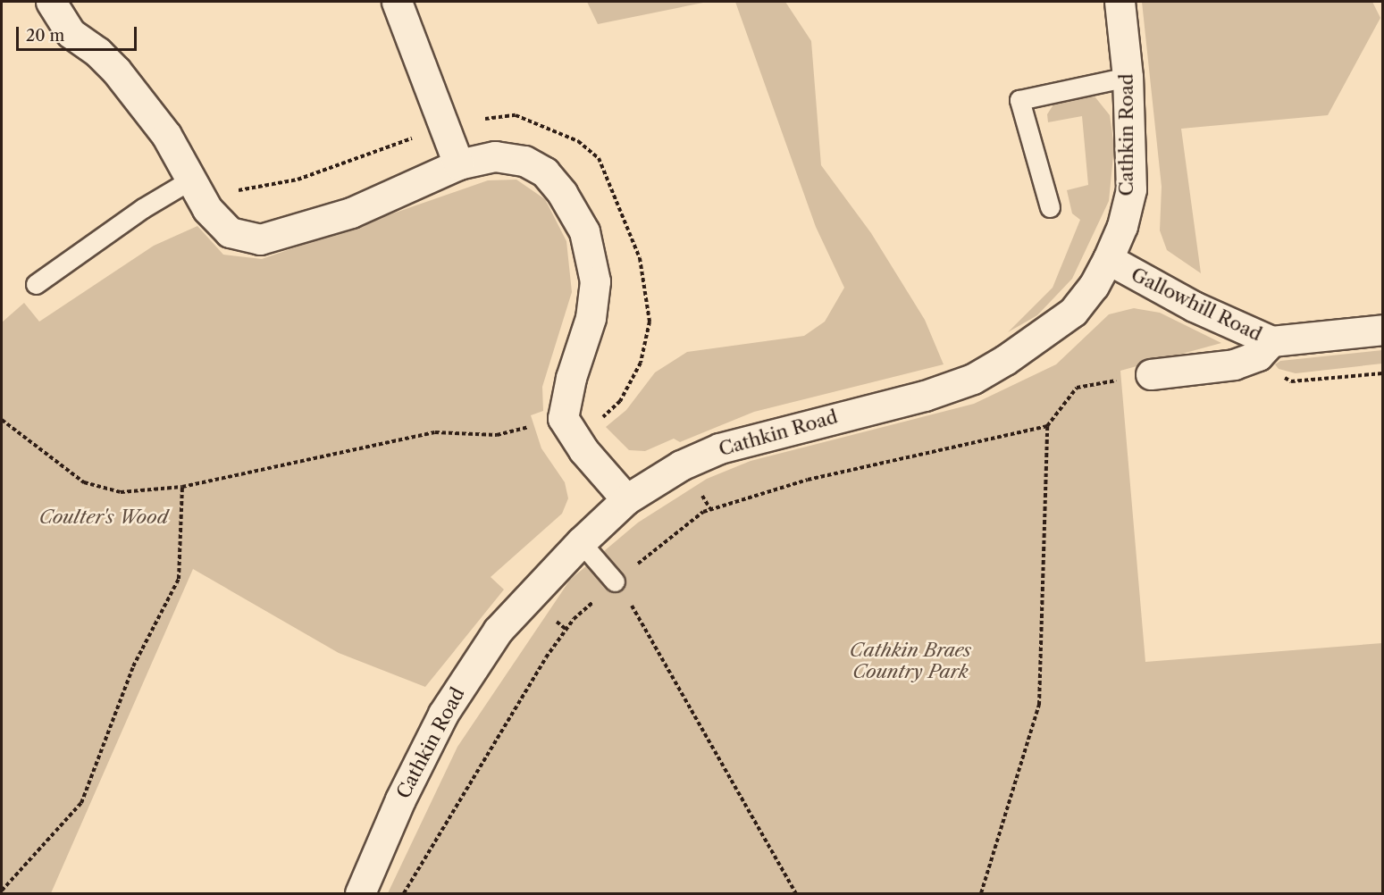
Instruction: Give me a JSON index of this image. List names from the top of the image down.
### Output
{
  "streets": {
    "street": ["Cathkin Road", "Gallowhill Road"]
  },
  "crossings": [
    ["Cathkin Road", "Gallowhill Road"]
  ],
  "parks": ["Coulter's Wood", "Cathkin Braes Country Park"],
  "scale_bar": "20 m"
}
